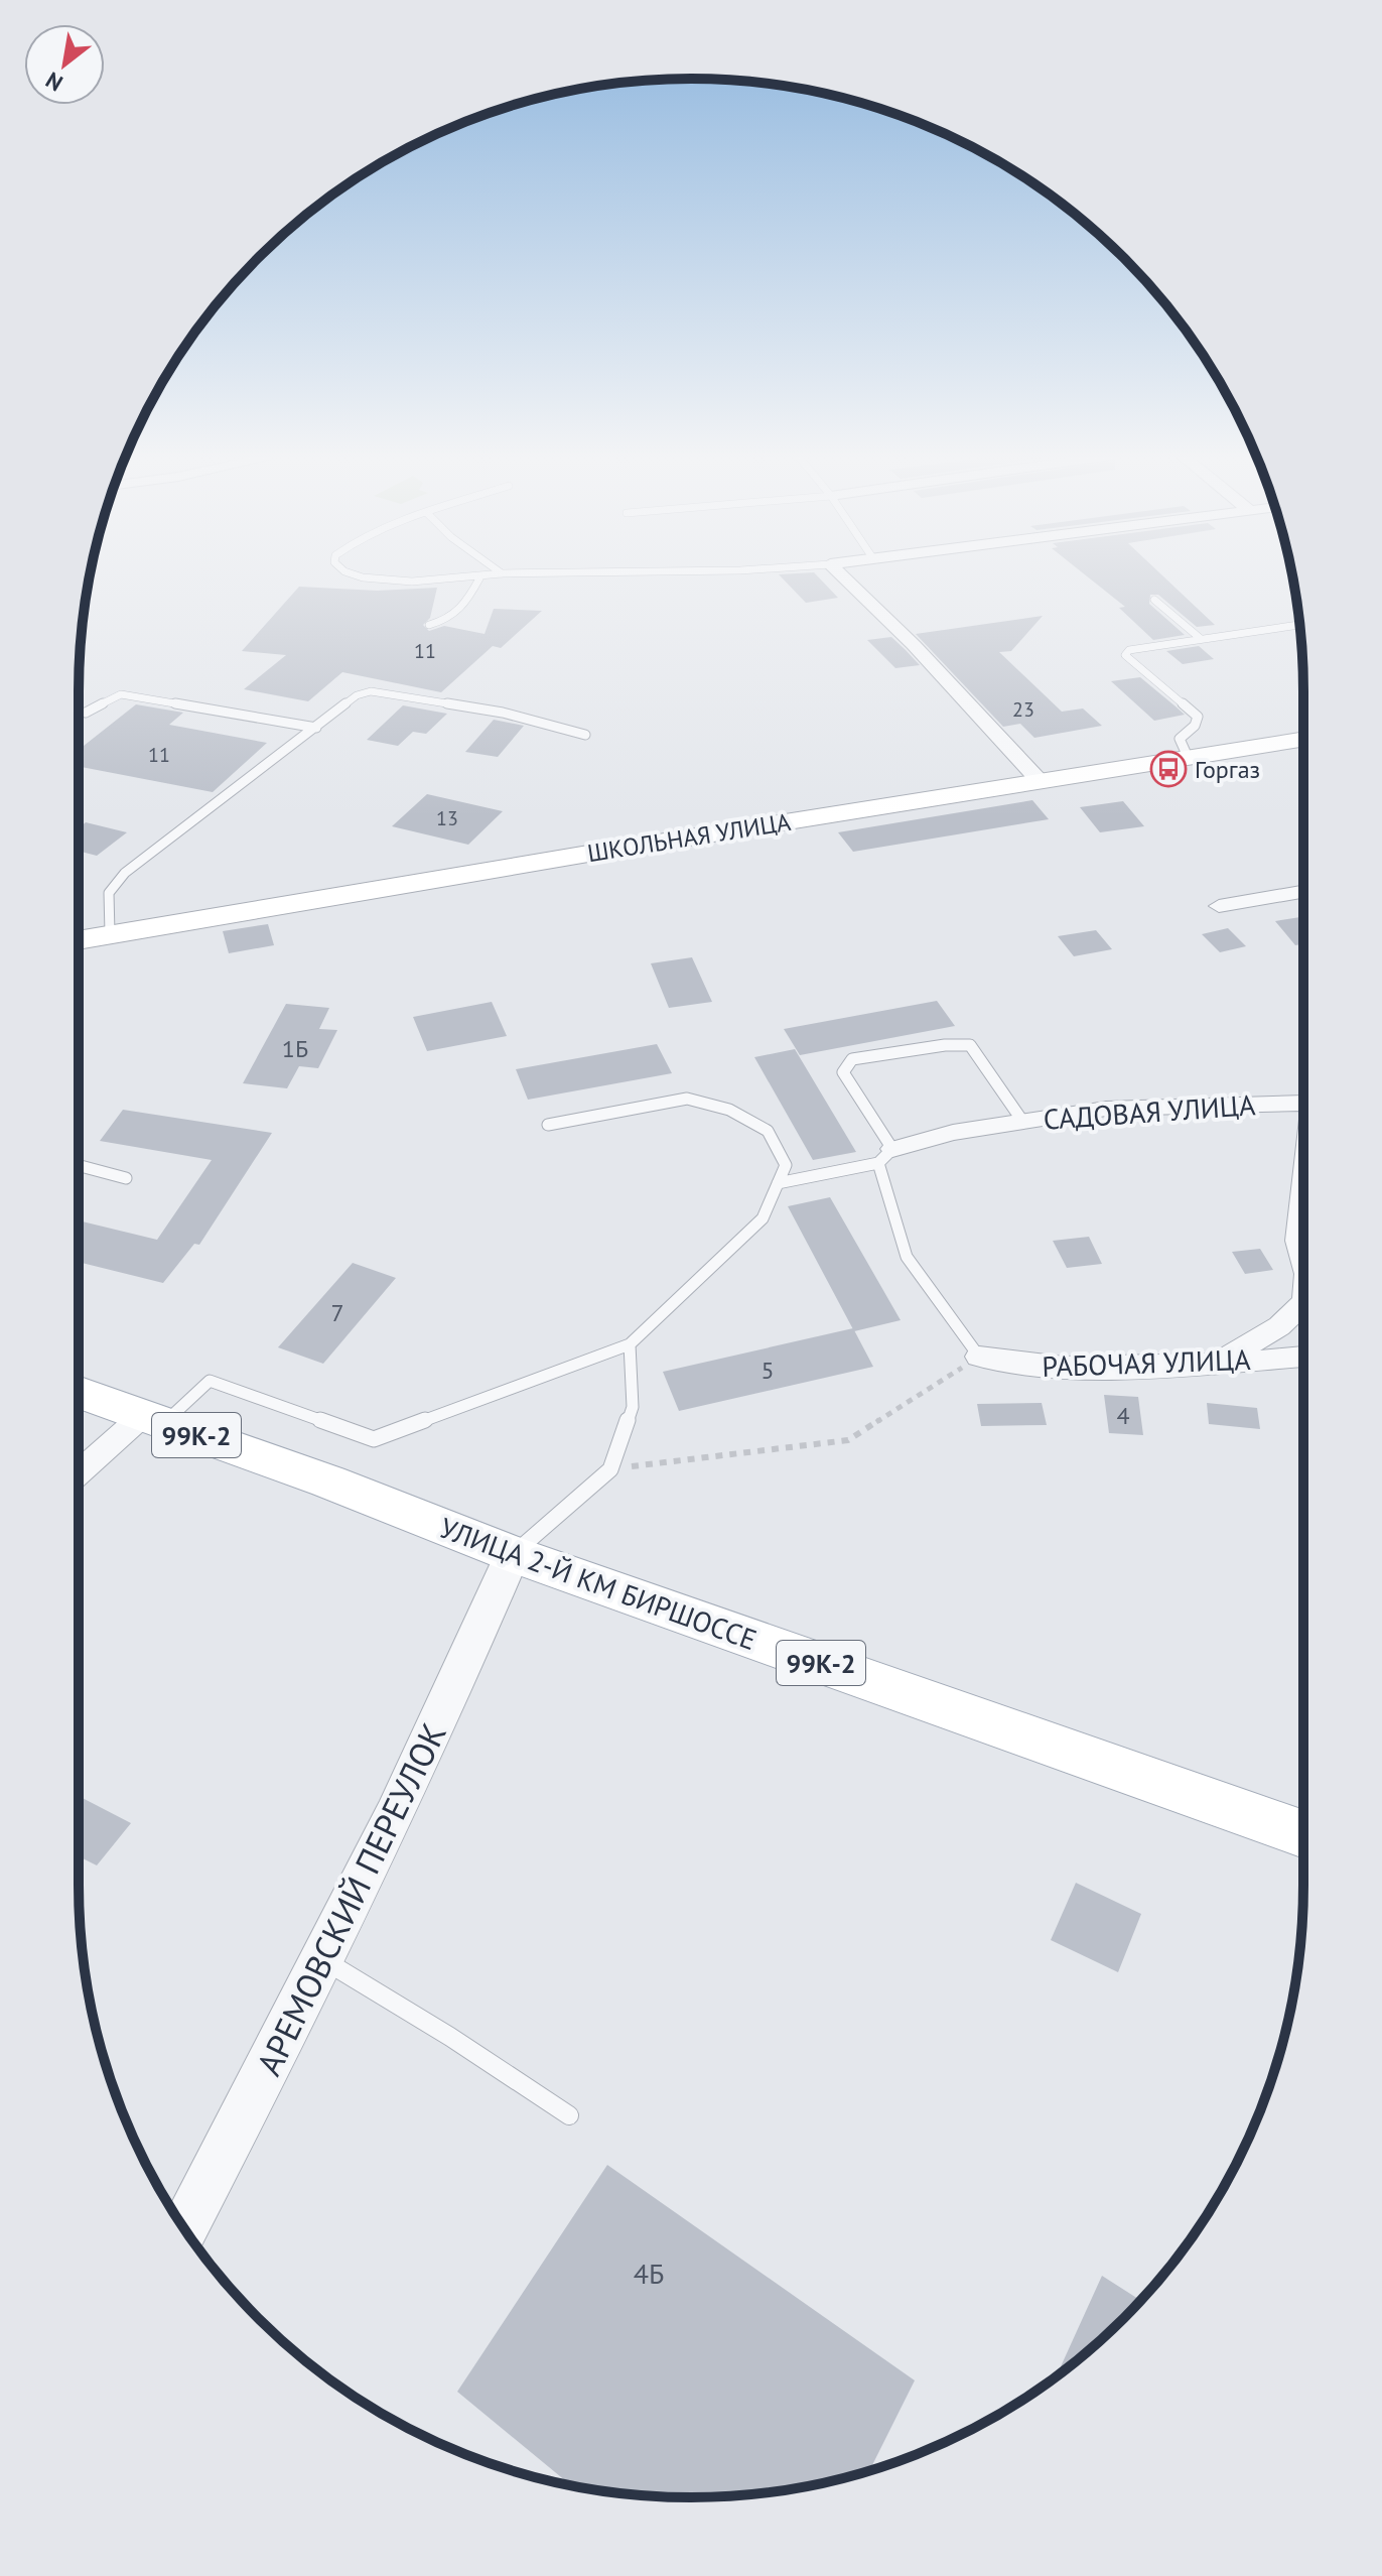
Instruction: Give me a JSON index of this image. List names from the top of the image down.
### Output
{
  "streets": {
    "main road": ["ШКОЛЬНАЯ УЛИЦА", "99К-2", "УЛИЦА 2-Й КМ БИРШОССЕ"],
    "street": ["САДОВАЯ УЛИЦА", "РАБОЧАЯ УЛИЦА", "АРЕМОВСКИЙ ПЕРЕУЛОК"]
  },
  "crossings": [
    ["УЛИЦА 2-Й КМ БИРШОССЕ", "АРЕМОВСКИЙ ПЕРЕУЛОК"]
  ],
  "places": {
    "bus stop": ["Горгаз"]
  },
  "house_numbers": [
    "11",
    "23",
    "11",
    "13",
    "1Б",
    "7",
    "5",
    "4",
    "4Б"
  ],
  "north": "bottom left"
}
